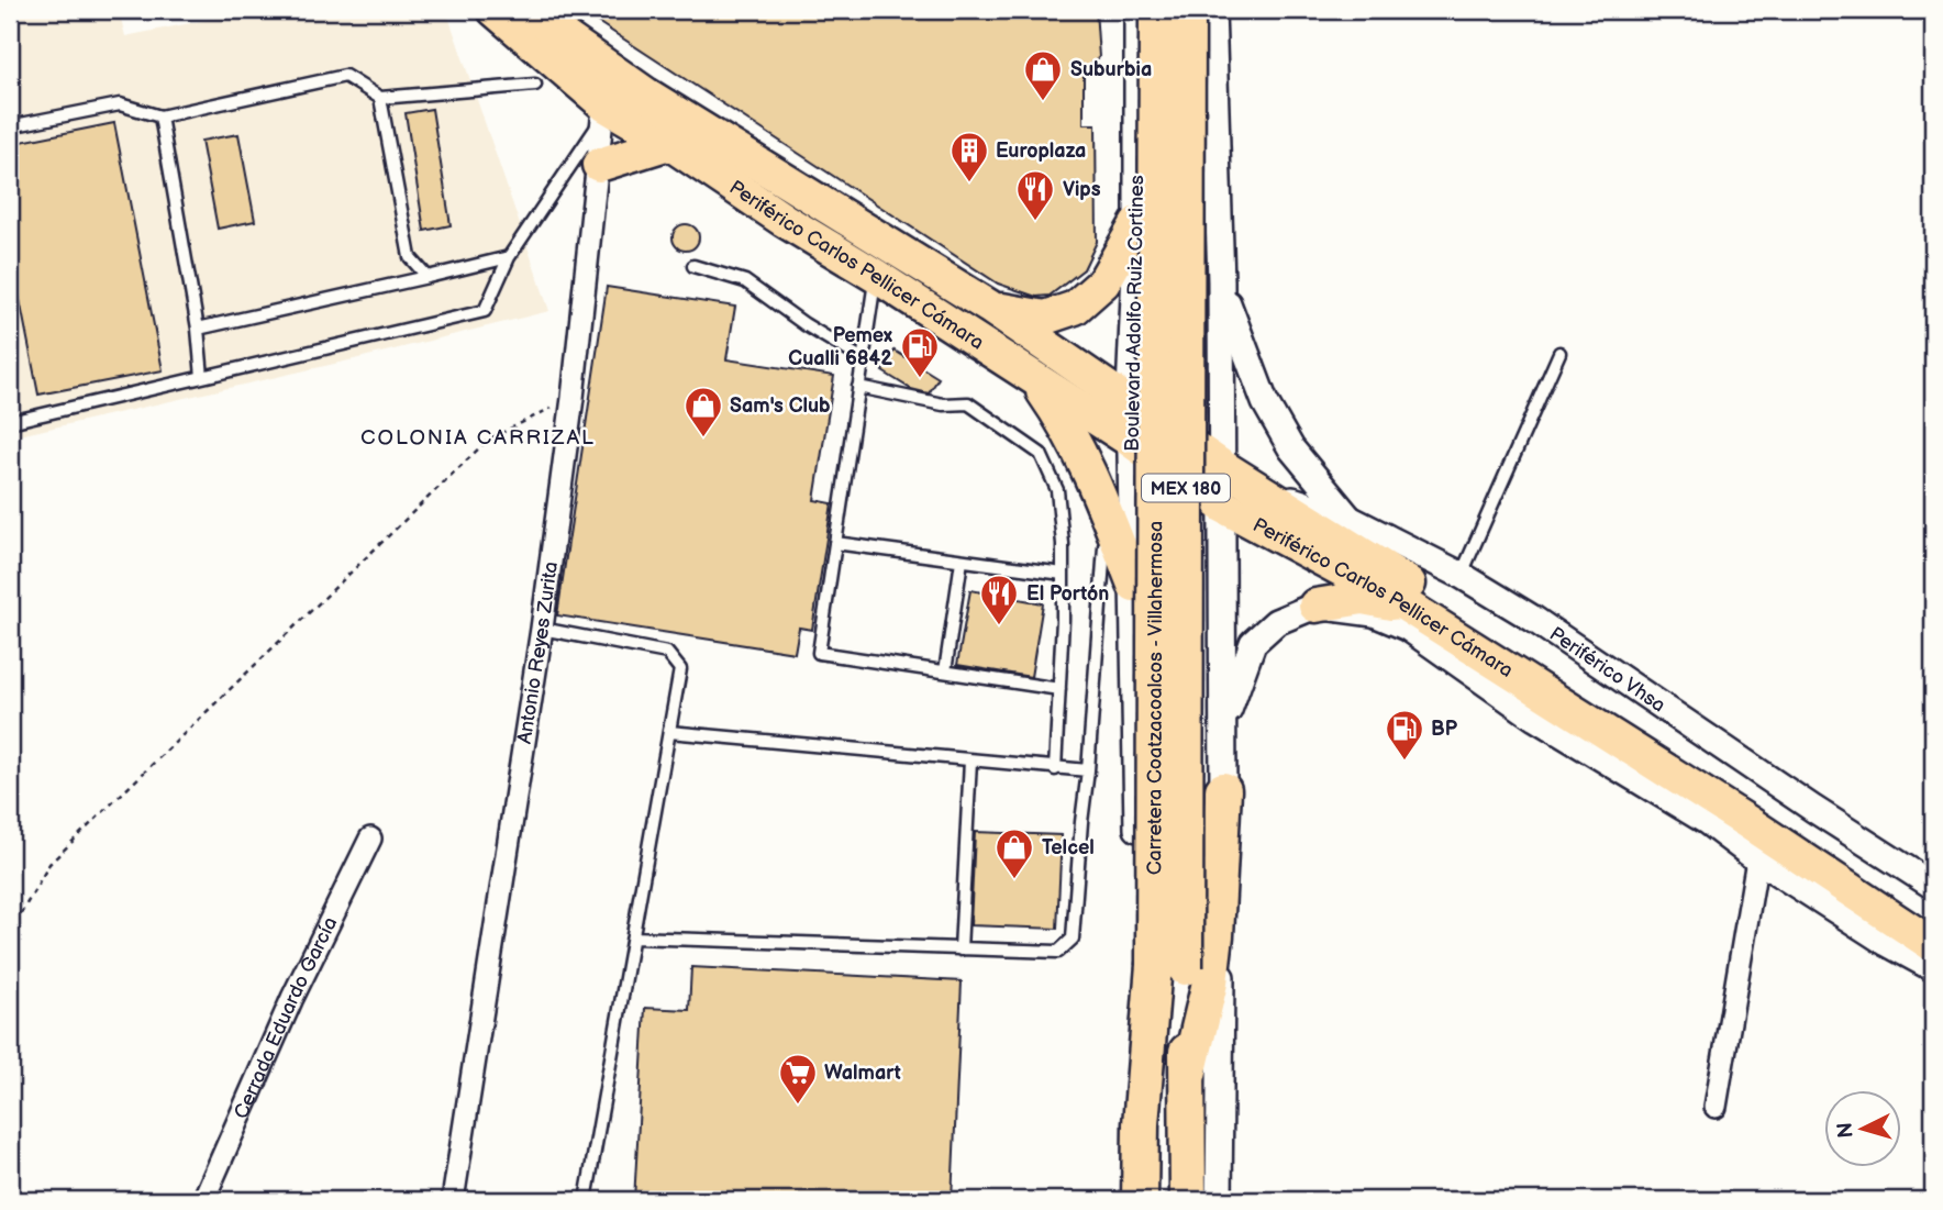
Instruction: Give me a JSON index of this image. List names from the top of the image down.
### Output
{
  "streets": {
    "highway": ["MEX 180", "Carretera Coatzacoalcos - Villahermosa"],
    "main road": ["Periférico Carlos Pellicer Cámara"],
    "street": [
      "Boulevard Adolfo Ruiz Cortines",
      "Antonio Reyes Zurita",
      "Periférico Vhsa",
      "Cerrada Eduardo García"
    ]
  },
  "crossings": [
    ["Periférico Carlos Pellicer Cámara", "Boulevard Adolfo Ruiz Cortines"],
    ["Periférico Carlos Pellicer Cámara", "Antonio Reyes Zurita"],
    ["Periférico Carlos Pellicer Cámara", "Periférico Vhsa"],
    ["Boulevard Adolfo Ruiz Cortines", "Carretera Coatzacoalcos - Villahermosa"]
  ],
  "districts": ["COLONIA CARRIZAL"],
  "places": {
    "shop": ["Suburbia", "Sam's Club", "Telcel"],
    "building": ["Europlaza"],
    "restaurant": ["Vips", "El Portón"],
    "fuel station": ["Pemex Cualli 6842", "BP"],
    "supermarket": ["Walmart"]
  },
  "north": "left"
}
